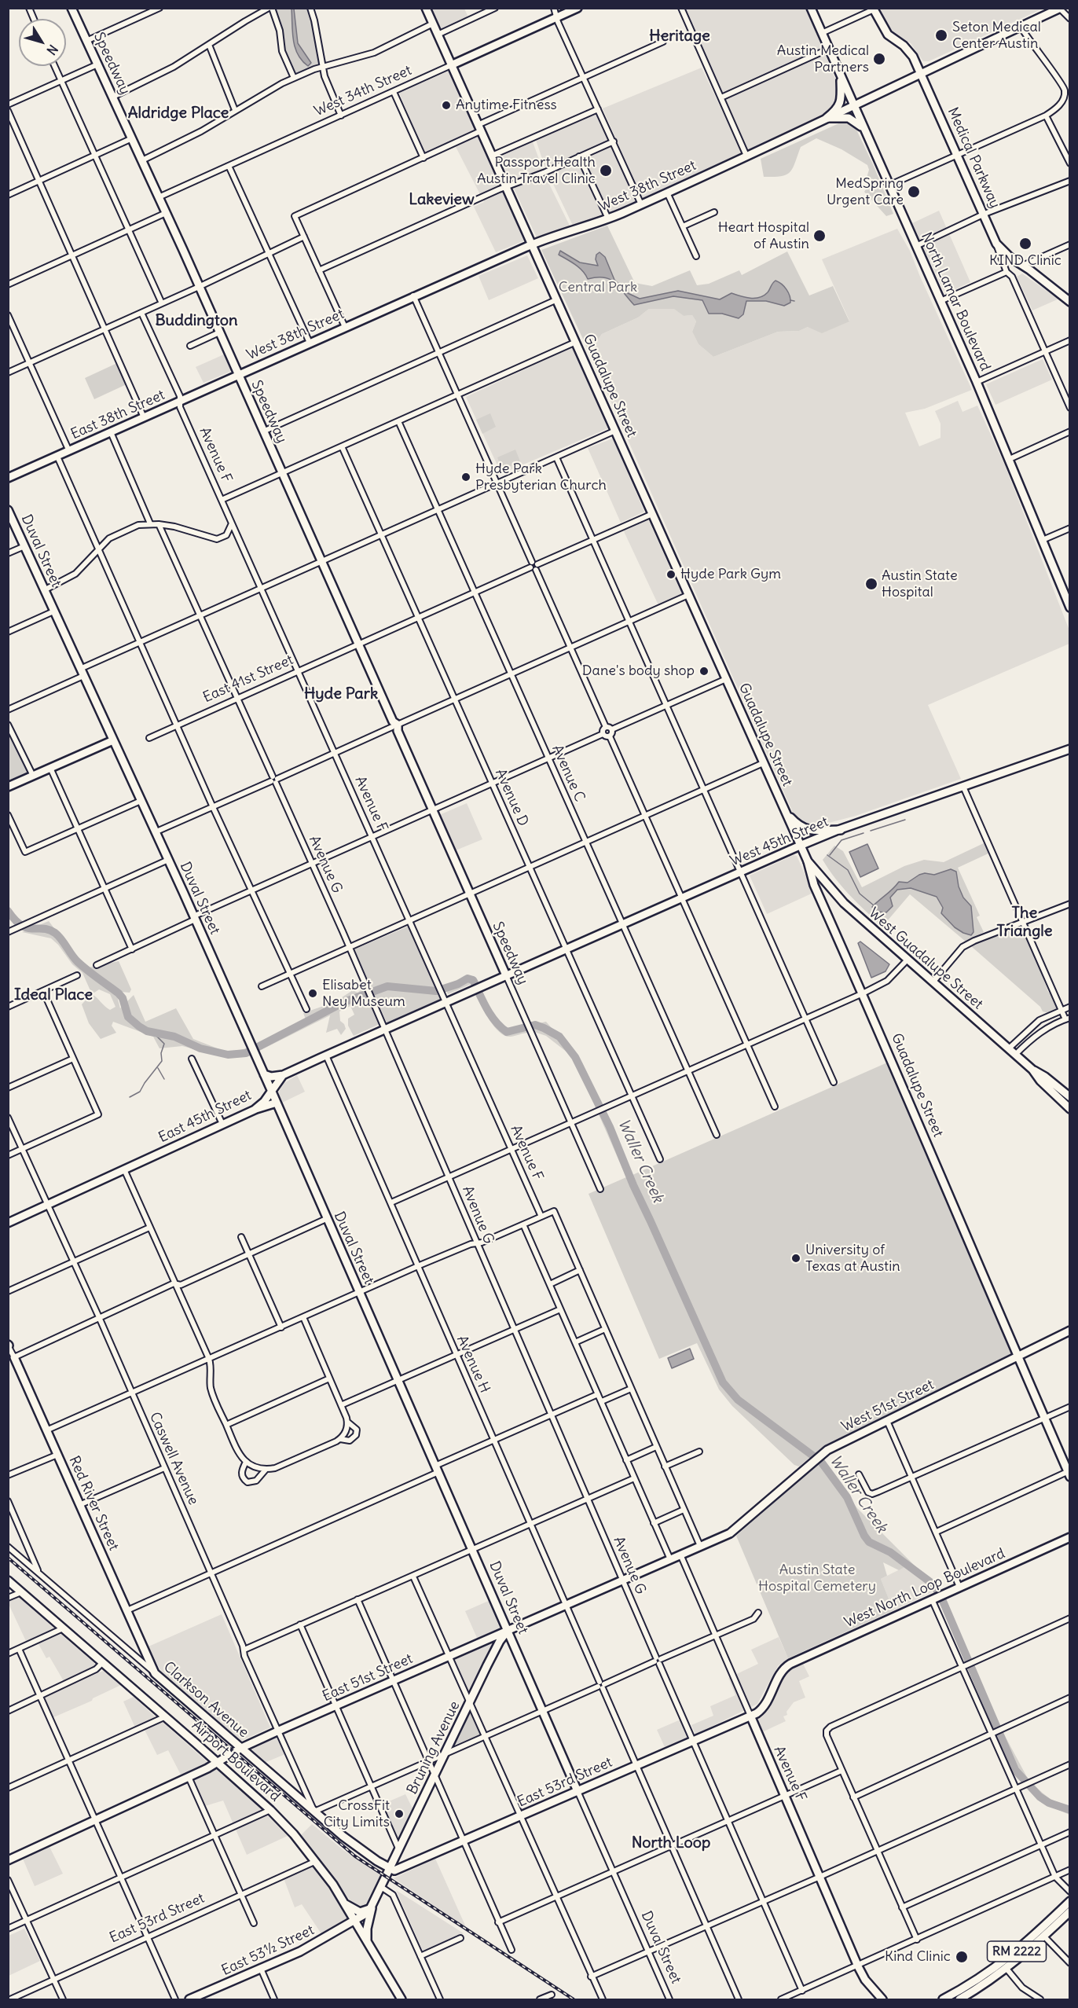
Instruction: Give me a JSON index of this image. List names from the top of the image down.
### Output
{
  "streets": {
    "street": [
      "Speedway",
      "West 34th Street",
      "Medical Parkway",
      "West 38th Street",
      "North Lamar Boulevard",
      "Guadalupe Street",
      "East 38th Street",
      "Avenue F",
      "Duval Street",
      "East 41st Street",
      "Avenue C",
      "Avenue D",
      "West 45th Street",
      "Avenue G",
      "West Guadalupe Street",
      "East 45th Street",
      "Avenue H",
      "West 51st Street",
      "Caswell Avenue",
      "Red River Street",
      "West North Loop Boulevard",
      "East 51st Street",
      "Clarkson Avenue",
      "Bruning Avenue",
      "Airport Boulevard",
      "East 53rd Street",
      "East 53½ Street",
      "RM 2222"
    ]
  },
  "crossings": [
    ["Speedway", "West 34th Street"],
    ["Speedway", "West 38th Street"],
    ["Speedway", "East 38th Street"],
    ["Speedway", "East 41st Street"],
    ["Speedway", "West 45th Street"],
    ["West 34th Street", "Guadalupe Street"],
    ["Medical Parkway", "West 38th Street"],
    ["West 38th Street", "North Lamar Boulevard"],
    ["West 38th Street", "Guadalupe Street"],
    ["West 38th Street", "East 38th Street"],
    ["Guadalupe Street", "East 41st Street"],
    ["Guadalupe Street", "West 45th Street"],
    ["Guadalupe Street", "West Guadalupe Street"],
    ["Guadalupe Street", "West 51st Street"],
    ["East 38th Street", "Avenue F"],
    ["Avenue F", "East 41st Street"],
    ["Avenue F", "East 51st Street"],
    ["Avenue F", "East 53rd Street"],
    ["Duval Street", "East 45th Street"],
    ["Duval Street", "East 51st Street"],
    ["Duval Street", "Bruning Avenue"],
    ["Duval Street", "East 53rd Street"],
    ["East 41st Street", "Avenue C"],
    ["East 41st Street", "Avenue D"],
    ["East 41st Street", "Avenue G"],
    ["Avenue C", "West 45th Street"],
    ["Avenue D", "West 45th Street"],
    ["Avenue G", "East 51st Street"],
    ["Avenue G", "East 53rd Street"],
    ["East 45th Street", "Caswell Avenue"],
    ["Avenue H", "East 51st Street"],
    ["Avenue H", "East 53rd Street"],
    ["West 51st Street", "East 51st Street"],
    ["Caswell Avenue", "East 51st Street"],
    ["Caswell Avenue", "Clarkson Avenue"],
    ["Red River Street", "Clarkson Avenue"],
    ["West North Loop Boulevard", "East 53rd Street"],
    ["East 51st Street", "Clarkson Avenue"],
    ["East 51st Street", "Bruning Avenue"],
    ["East 51st Street", "Airport Boulevard"],
    ["Clarkson Avenue", "Bruning Avenue"],
    ["Clarkson Avenue", "East 53rd Street"],
    ["Bruning Avenue", "East 53rd Street"],
    ["Airport Boulevard", "East 53rd Street"],
    ["Airport Boulevard", "East 53½ Street"]
  ],
  "districts": [
    "Heritage",
    "Aldridge Place",
    "Lakeview",
    "Buddington",
    "Hyde Park",
    "The Triangle",
    "Ideal Place",
    "North Loop"
  ],
  "water": ["Waller Creek"],
  "parks": ["Central Park", "Austin State Hospital Cemetery"],
  "places": [
    "Seton Medical Center Austin",
    "Austin Medical Partners",
    "Anytime Fitness",
    "Passport Health Austin Travel Clinic",
    "MedSpring Urgent Care",
    "Heart Hospital of Austin",
    "KIND Clinic",
    "Hyde Park Presbyterian Church",
    "Hyde Park Gym",
    "Austin State Hospital",
    "Dane's body shop",
    "Elisabet Ney Museum",
    "University of Texas at Austin",
    "CrossFit City Limits",
    "Kind Clinic"
  ],
  "north": "bottom right"
}
